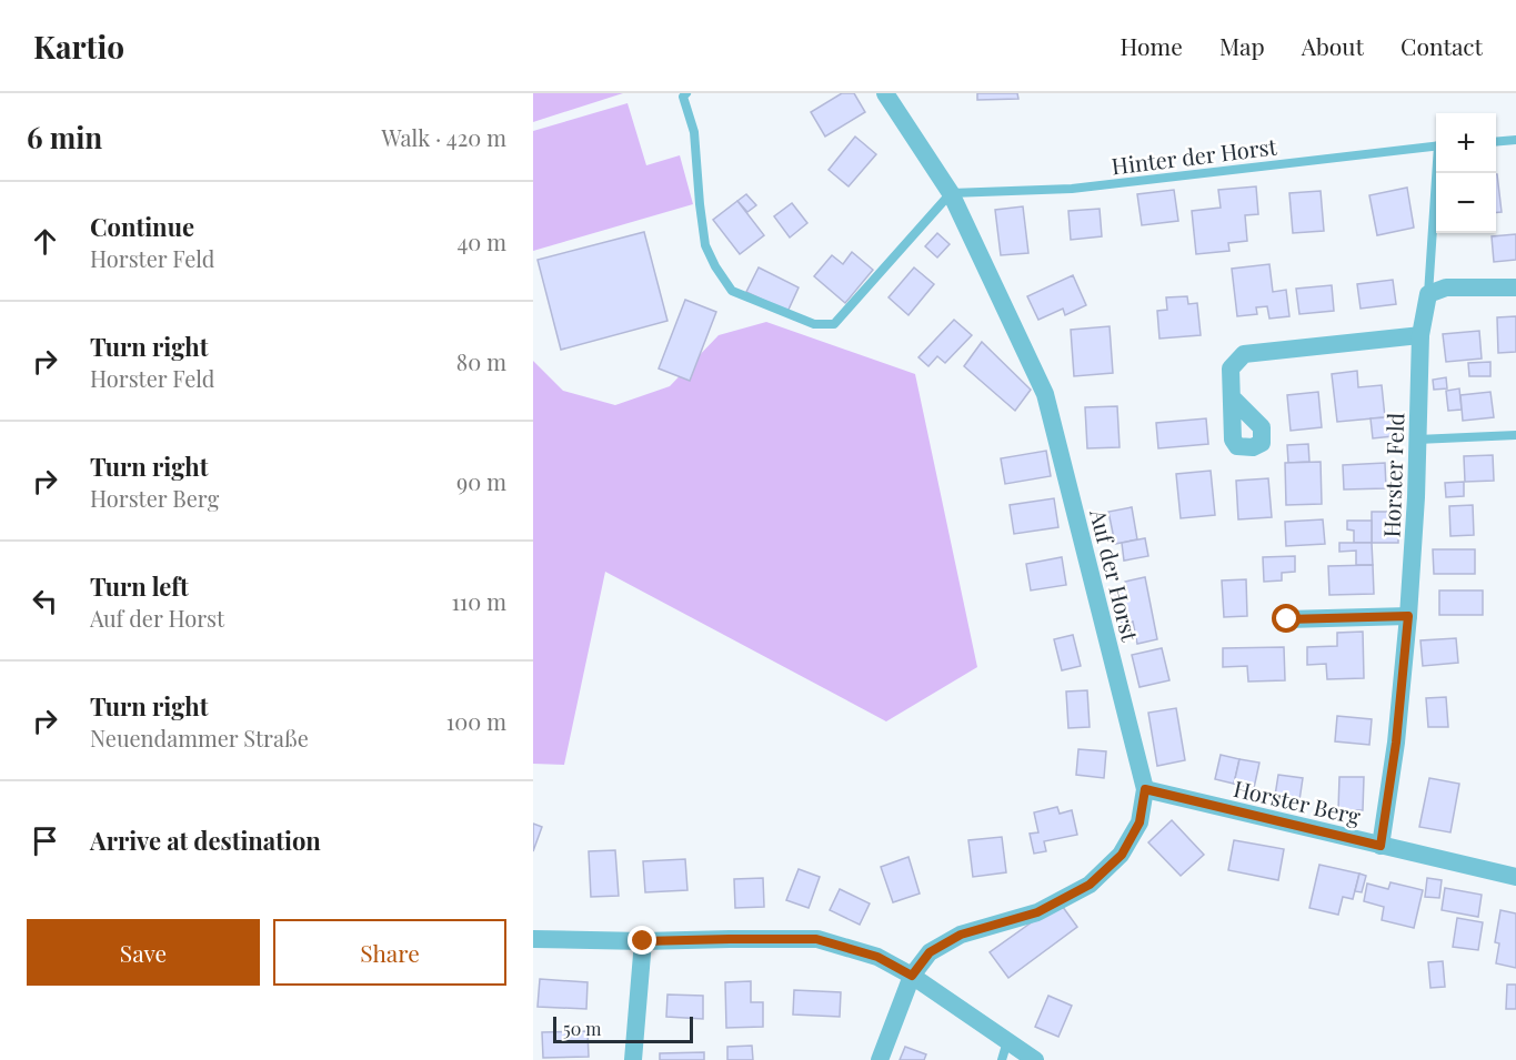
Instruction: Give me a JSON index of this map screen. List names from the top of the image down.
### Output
{
  "streets": {
    "street": ["Horster Feld", "Auf der Horst", "Horster Berg"],
    "lane": ["Hinter der Horst"]
  },
  "crossings": [
    ["Hinter der Horst", "Auf der Horst"],
    ["Horster Feld", "Horster Berg"],
    ["Auf der Horst", "Horster Berg"]
  ],
  "scale_bar": "50 m",
  "page": {
    "header": "Kartio",
    "nav": [
      "Home",
      "Map",
      "About",
      "Contact"
    ],
    "heading": ["6 min", "Walk · 420 m"],
    "map_buttons": ["+", "−"],
    "list": [
      ["Continue", "Horster Feld", "40 m"],
      ["Turn right", "Horster Feld", "80 m"],
      ["Turn right", "Horster Berg", "90 m"],
      ["Turn left", "Auf der Horst", "110 m"],
      ["Turn right", "Neuendammer Straße", "100 m"],
      "Arrive at destination"
    ],
    "buttons": ["Save", "Share"],
    "scale": "50 m"
  }
}
